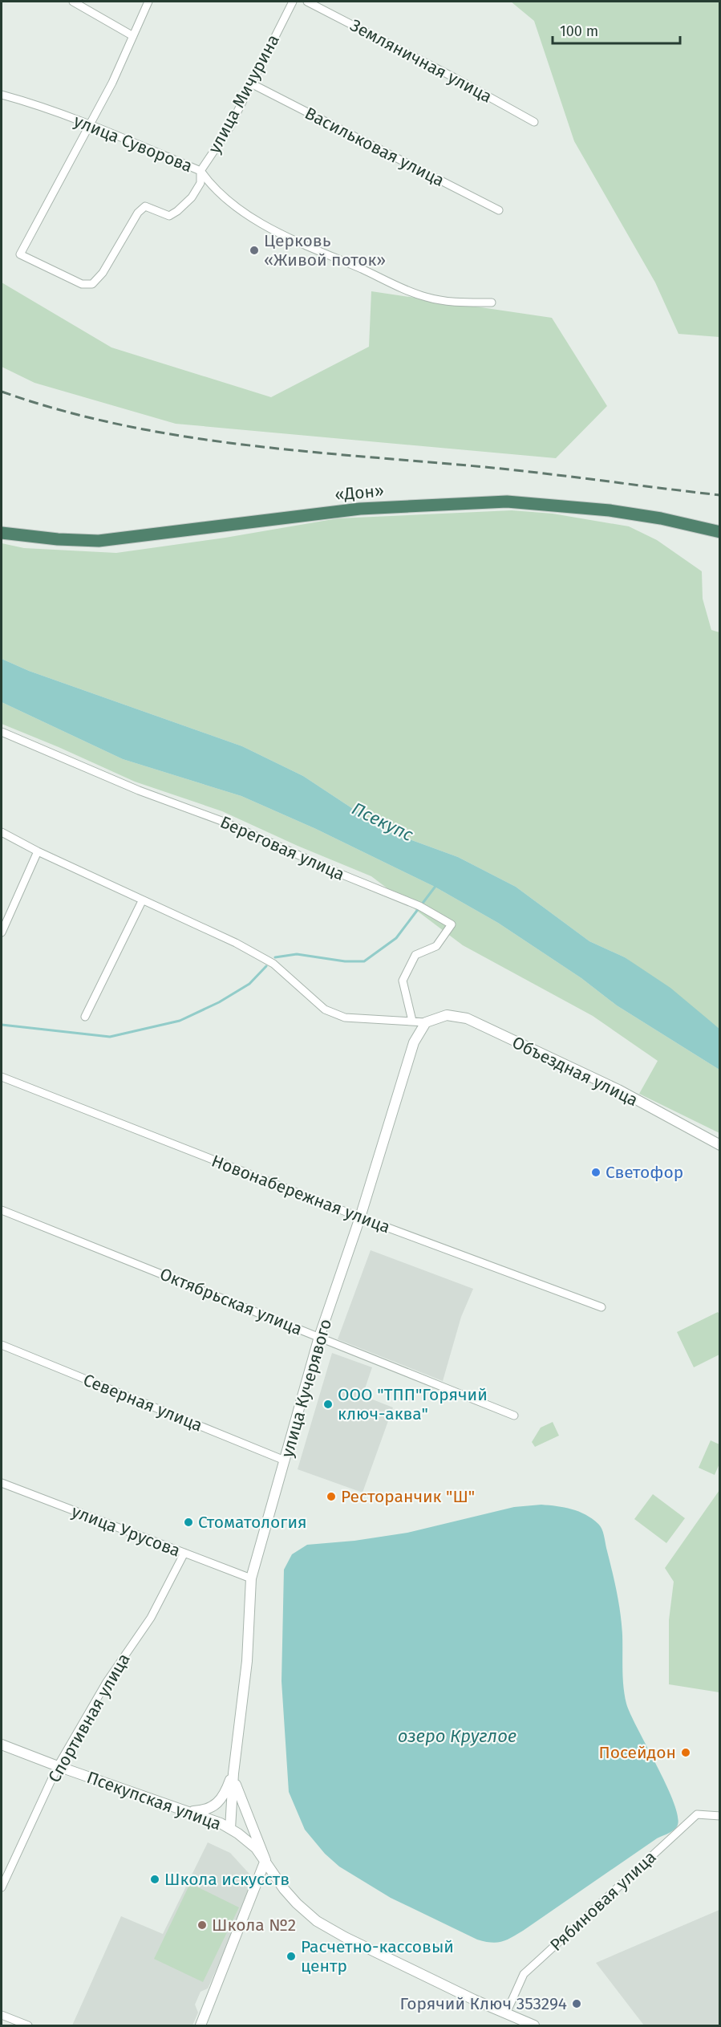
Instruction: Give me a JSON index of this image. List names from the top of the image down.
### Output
{
  "streets": {
    "highway": ["«Дон»"],
    "street": [
      "Земляничная улица",
      "улица Мичурина",
      "улица Суворова",
      "Васильковая улица",
      "Береговая улица",
      "Объездная улица",
      "Новонабережная улица",
      "Октябрьская улица",
      "улица Кучерявого",
      "Северная улица",
      "улица Урусова",
      "Спортивная улица",
      "Псекупская улица",
      "Рябиновая улица"
    ]
  },
  "crossings": [
    ["улица Мичурина", "улица Суворова"],
    ["улица Мичурина", "Васильковая улица"],
    ["Объездная улица", "улица Кучерявого"],
    ["Новонабережная улица", "улица Кучерявого"],
    ["Октябрьская улица", "улица Кучерявого"],
    ["улица Кучерявого", "Северная улица"],
    ["улица Кучерявого", "улица Урусова"],
    ["улица Кучерявого", "Псекупская улица"],
    ["улица Урусова", "Спортивная улица"],
    ["Спортивная улица", "Псекупская улица"],
    ["Псекупская улица", "Рябиновая улица"]
  ],
  "water": ["Псекупс", "озеро Круглое"],
  "places": [
    "Церковь «Живой поток»",
    "Светофор",
    "ООО \"ТПП\"Горячий ключ-аква\"",
    "Ресторанчик \"Ш\"",
    "Стоматология",
    "Посейдон",
    "Школа искусств",
    "Школа №2",
    "Расчетно-кассовый центр",
    "Горячий Ключ 353294"
  ],
  "scale_bar": "100 m"
}
